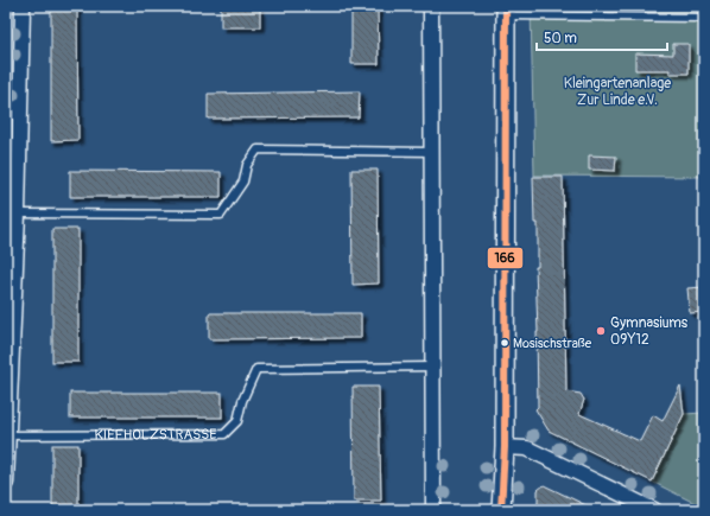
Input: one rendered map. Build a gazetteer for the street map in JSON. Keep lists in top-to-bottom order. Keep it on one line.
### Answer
{"streets":{"lane":["KIEFHOLZSTRASSE"]},"parks":["Kleingartenanlage Zur Linde e.V."],"places":["Gymnasiums 09Y12","Mosischstraße"],"lines":["transit line 166"],"scale_bar":"50 m"}
